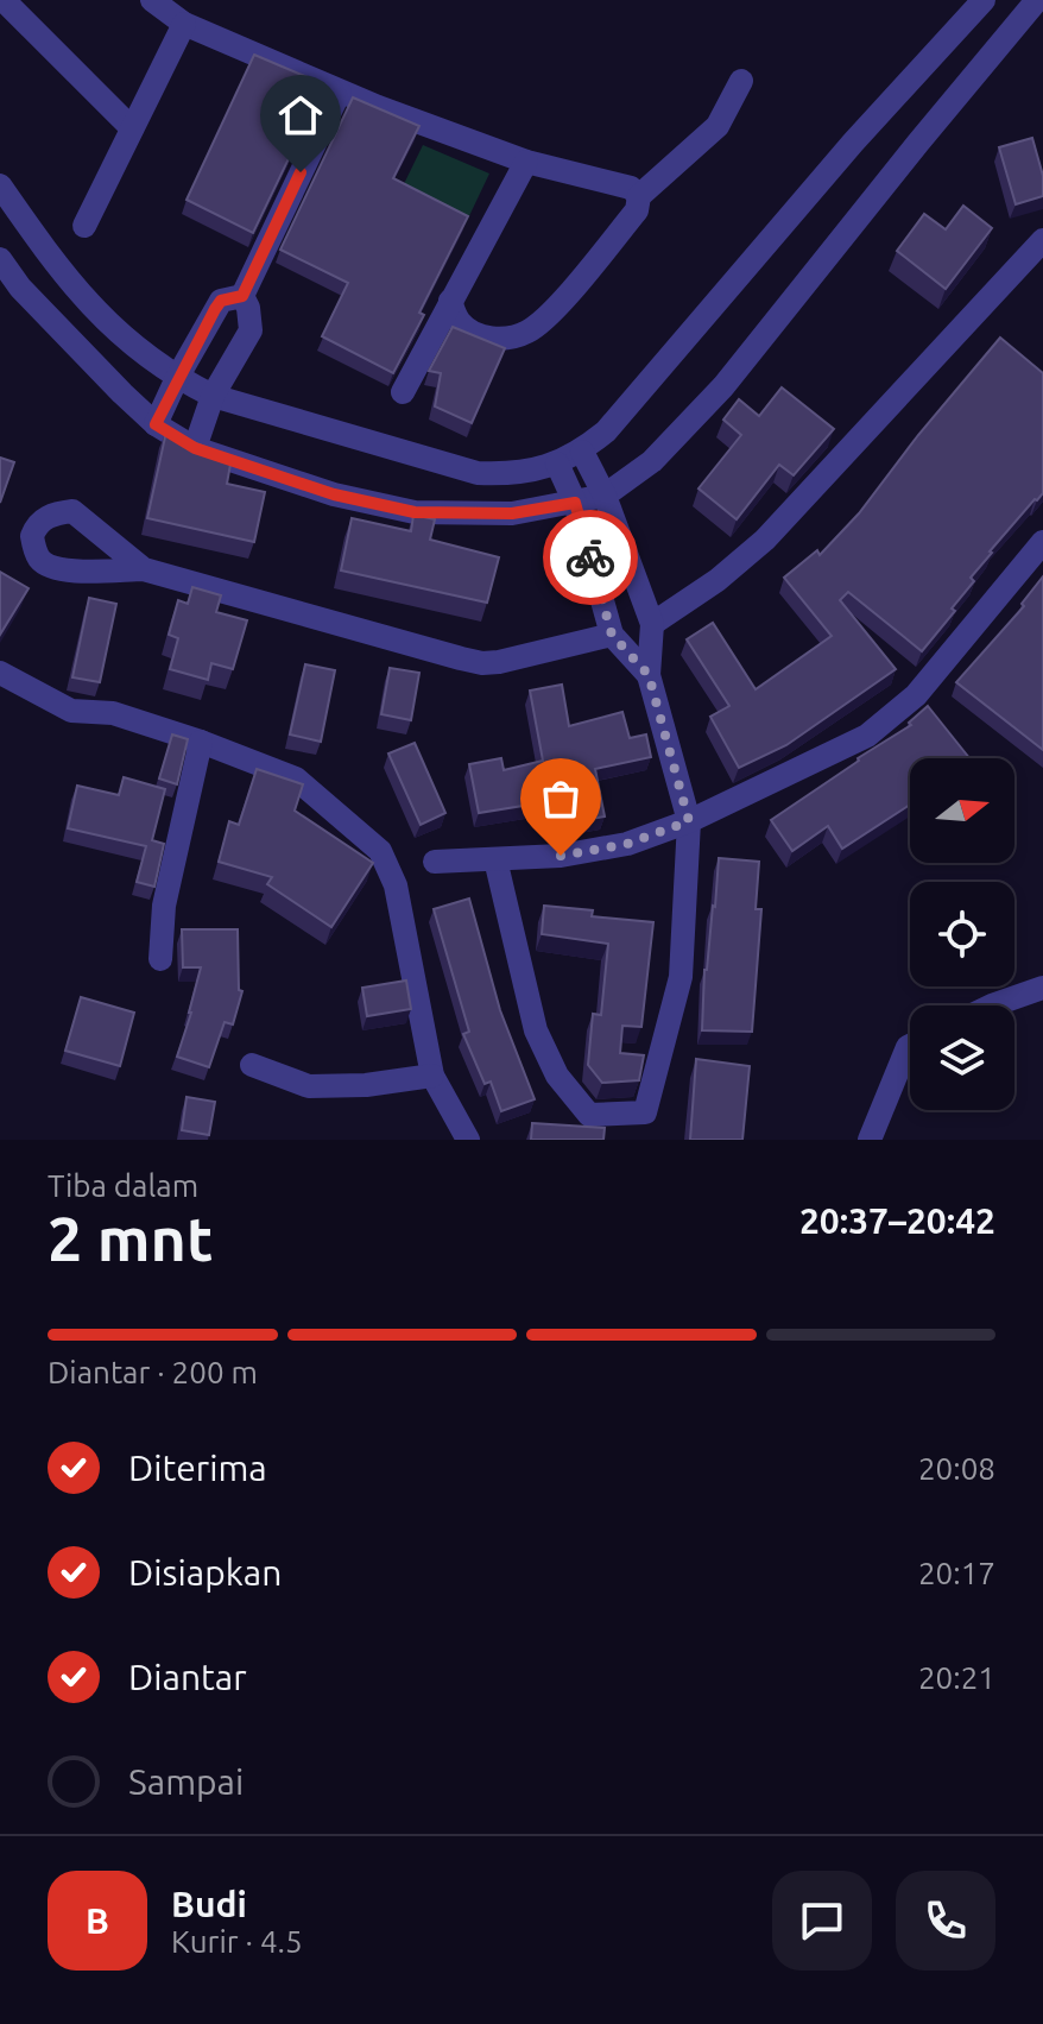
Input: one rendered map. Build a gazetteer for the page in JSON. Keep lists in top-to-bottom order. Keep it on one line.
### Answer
{"north":"right","page":{"heading":["2 mnt","Tiba dalam","20:37–20:42"],"panel":["Budi","Kurir · 4.5"],"bar":"Diantar · 200 m","list":[["Diterima","20:08"],["Disiapkan","20:17"],["Diantar","20:21"],"Sampai"],"round":"B"}}
